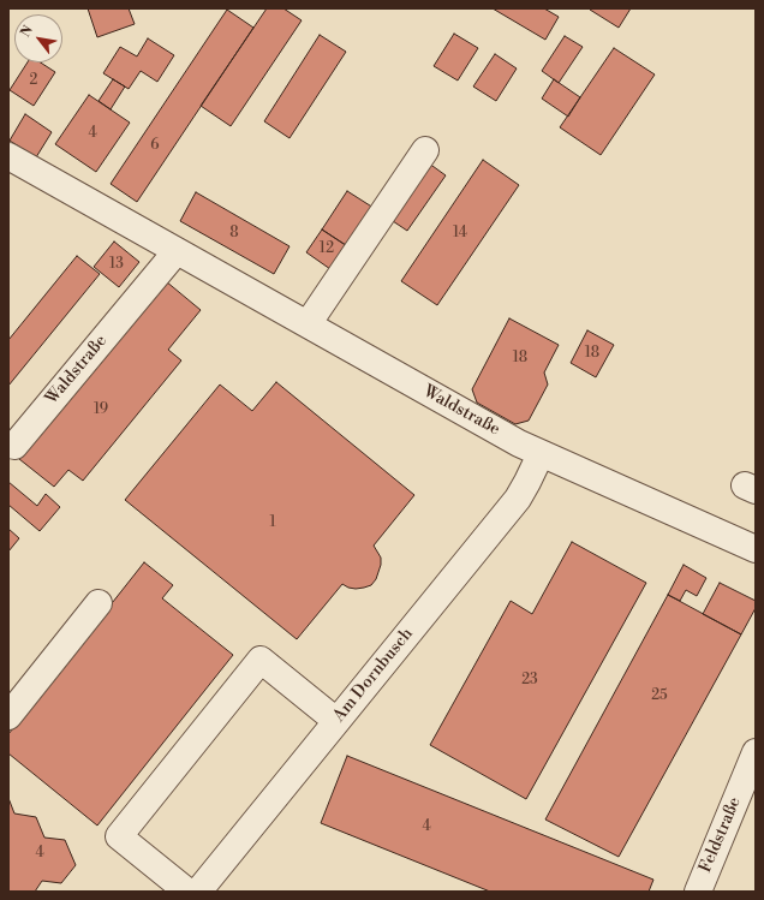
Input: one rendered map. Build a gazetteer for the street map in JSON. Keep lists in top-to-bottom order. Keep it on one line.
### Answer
{"streets":{"street":["Waldstraße","Am Dornbusch","Feldstraße"]},"crossings":[["Waldstraße","Am Dornbusch"]],"house_numbers":["2","4","6","8","14","12","13","18","18","19","1","23","25","4","4"],"north":"top left"}
